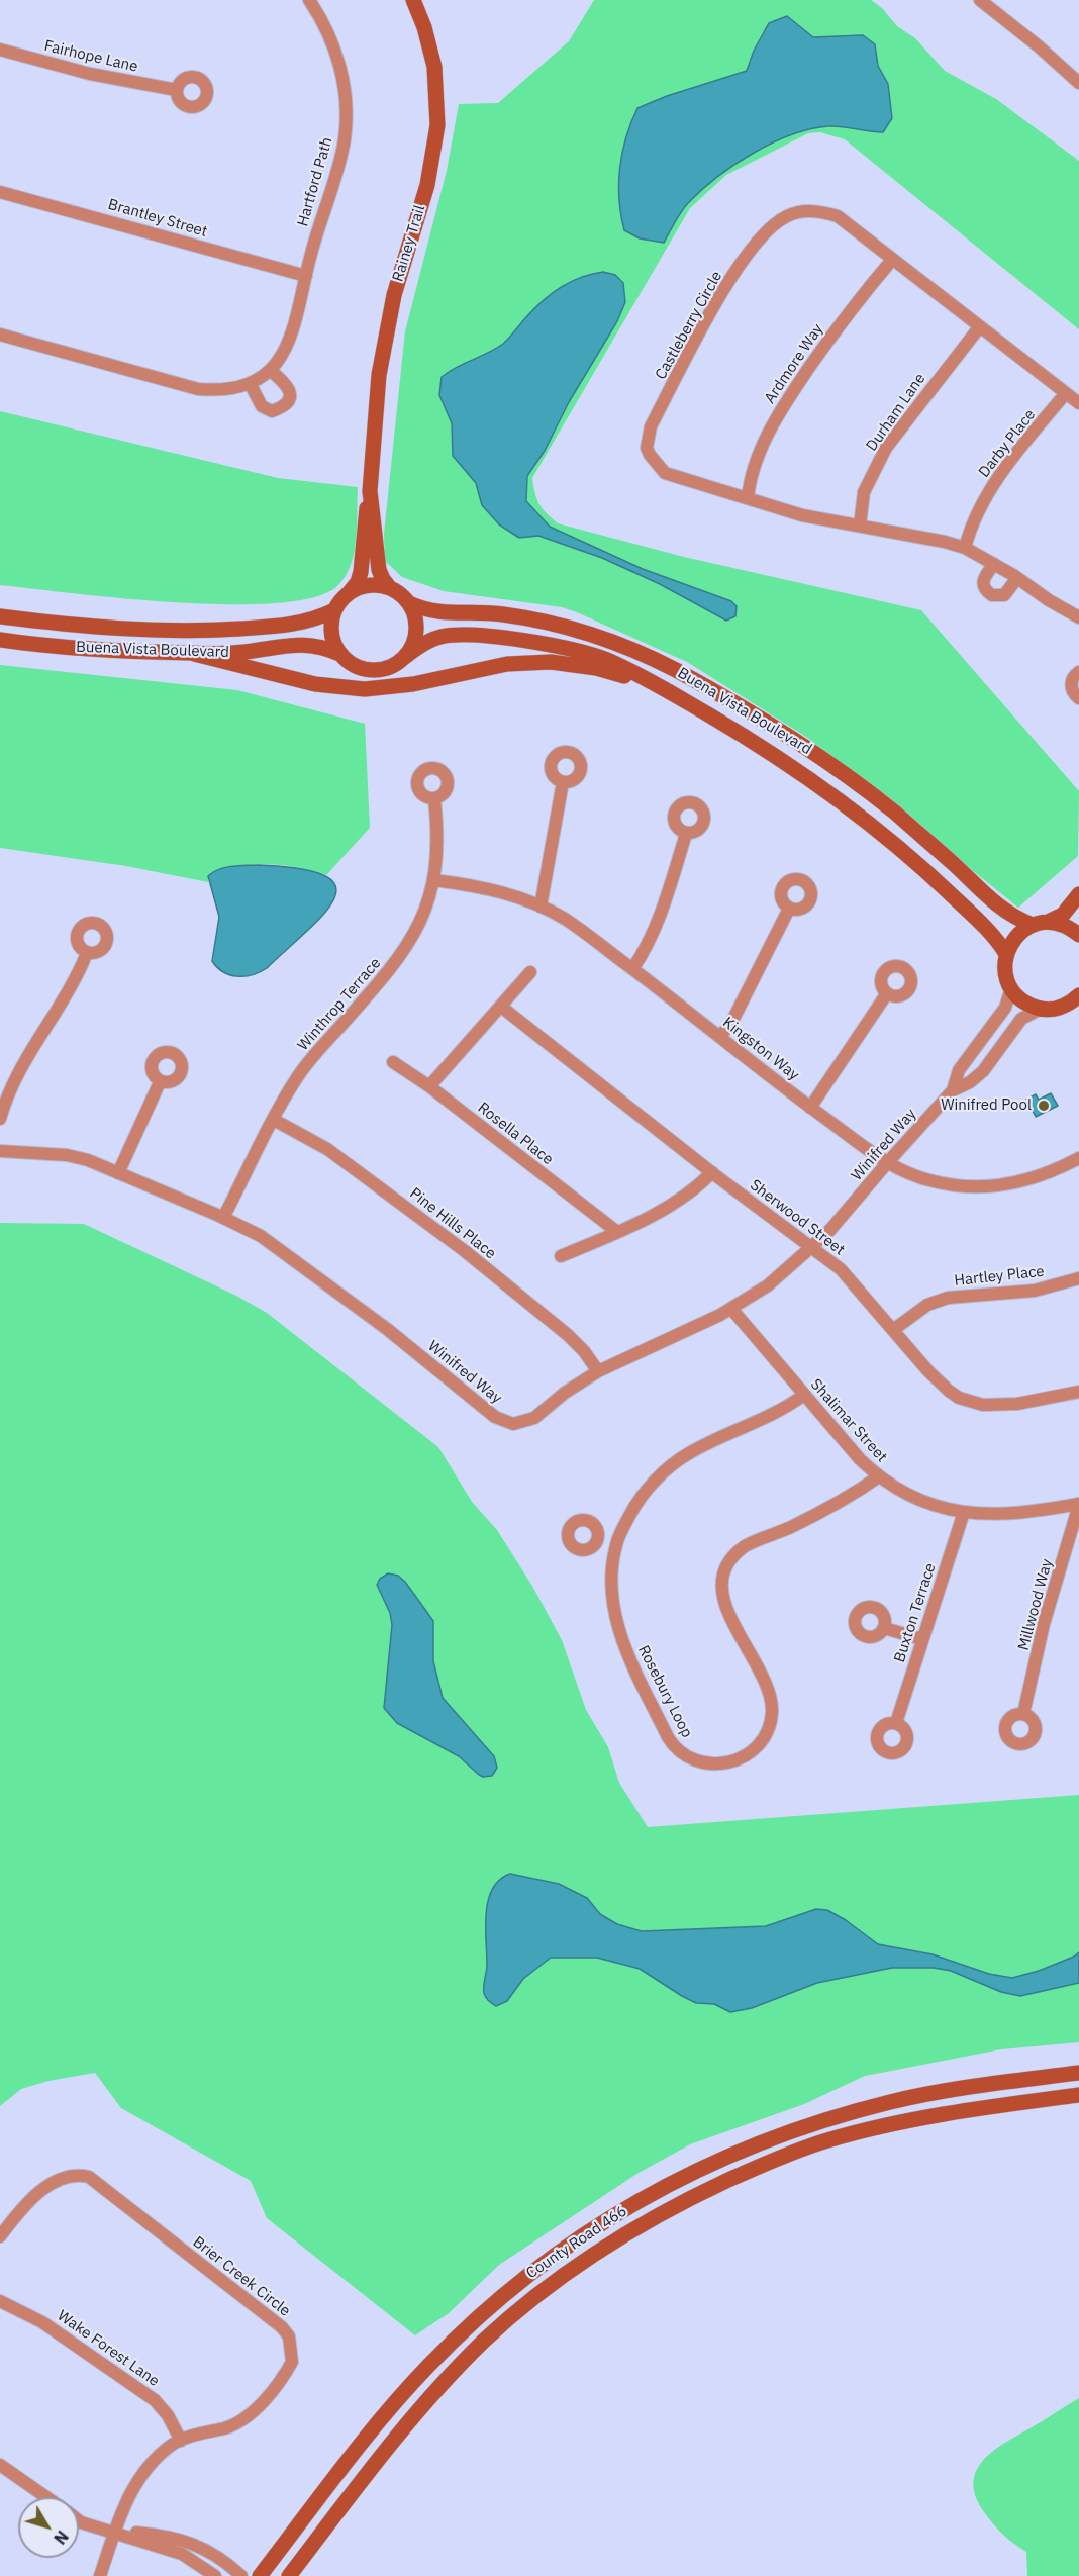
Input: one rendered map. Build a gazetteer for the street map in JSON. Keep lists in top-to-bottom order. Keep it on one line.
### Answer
{"streets":{"main road":["Rainey Trail","Buena Vista Boulevard","County Road 466"],"street":["Fairhope Lane","Hartford Path","Brantley Street","Castleberry Circle","Ardmore Way","Durham Lane","Darby Place","Winthrop Terrace","Kingston Way","Rosella Place","Winifred Way","Sherwood Street","Pine Hills Place","Hartley Place","Shalimar Street","Millwood Way","Buxton Terrace","Rosebury Loop","Brier Creek Circle","Wake Forest Lane"]},"crossings":[["Hartford Path","Brantley Street"],["Rainey Trail","Buena Vista Boulevard"],["Castleberry Circle","Ardmore Way"],["Castleberry Circle","Durham Lane"],["Castleberry Circle","Darby Place"],["Winthrop Terrace","Kingston Way"],["Winthrop Terrace","Winifred Way"],["Winthrop Terrace","Pine Hills Place"],["Kingston Way","Winifred Way"],["Winifred Way","Sherwood Street"],["Winifred Way","Pine Hills Place"],["Winifred Way","Shalimar Street"],["Sherwood Street","Hartley Place"],["Shalimar Street","Millwood Way"],["Shalimar Street","Buxton Terrace"],["Shalimar Street","Rosebury Loop"],["Brier Creek Circle","Wake Forest Lane"]],"places":["Winifred Pool"],"north":"bottom right"}
